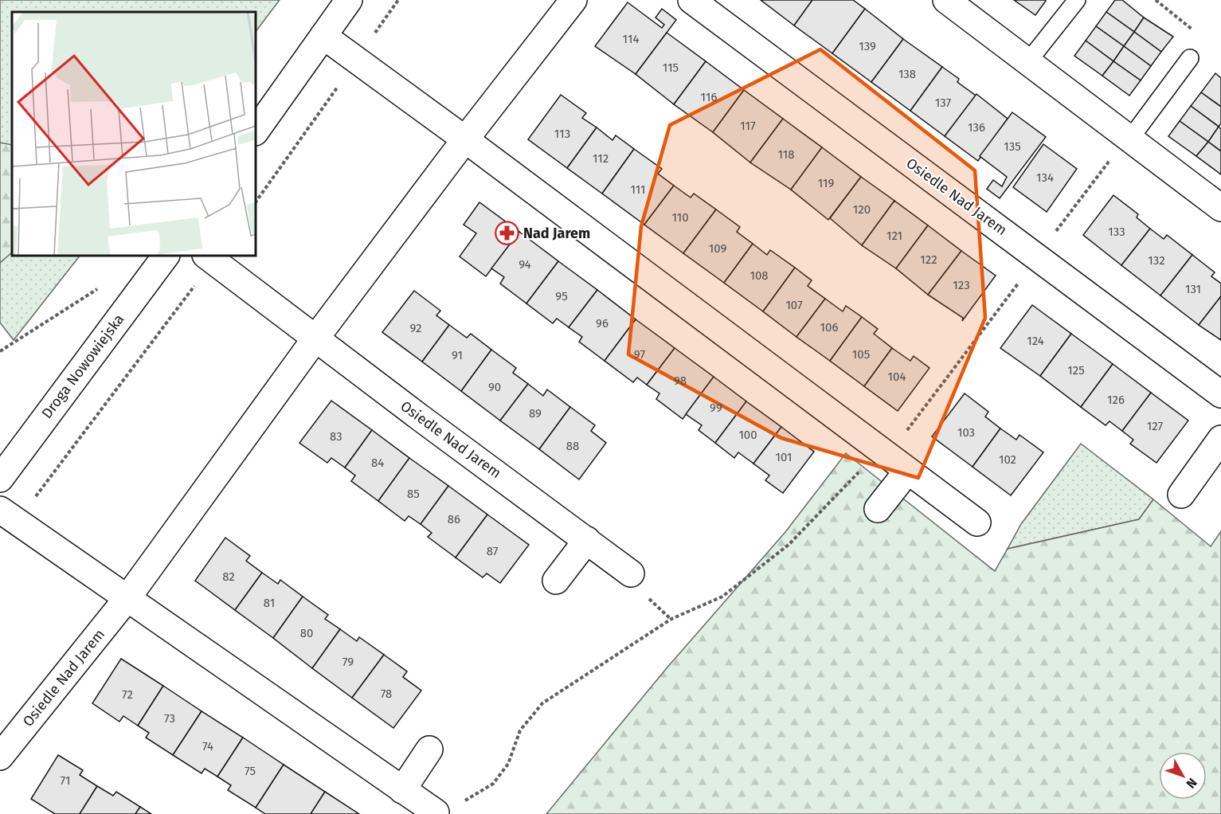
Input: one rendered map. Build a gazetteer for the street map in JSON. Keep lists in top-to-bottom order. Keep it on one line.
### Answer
{"streets":{"street":["Osiedle Nad Jarem","Droga Nowowiejska"]},"places":{"pharmacy":["Nad Jarem"]},"house_numbers":["114","139","115","138","116","137","117","136","113","135","118","112","134","119","111","120","110","133","121","109","122","132","94","108","123","131","95","107","96","106","92","124","97","105","91","125","104","98","90","126","99","89","127","103","100","83","88","101","102","84","85","86","87","82","81","80","79","78","72","73","74","75","71"],"north":"bottom right"}
